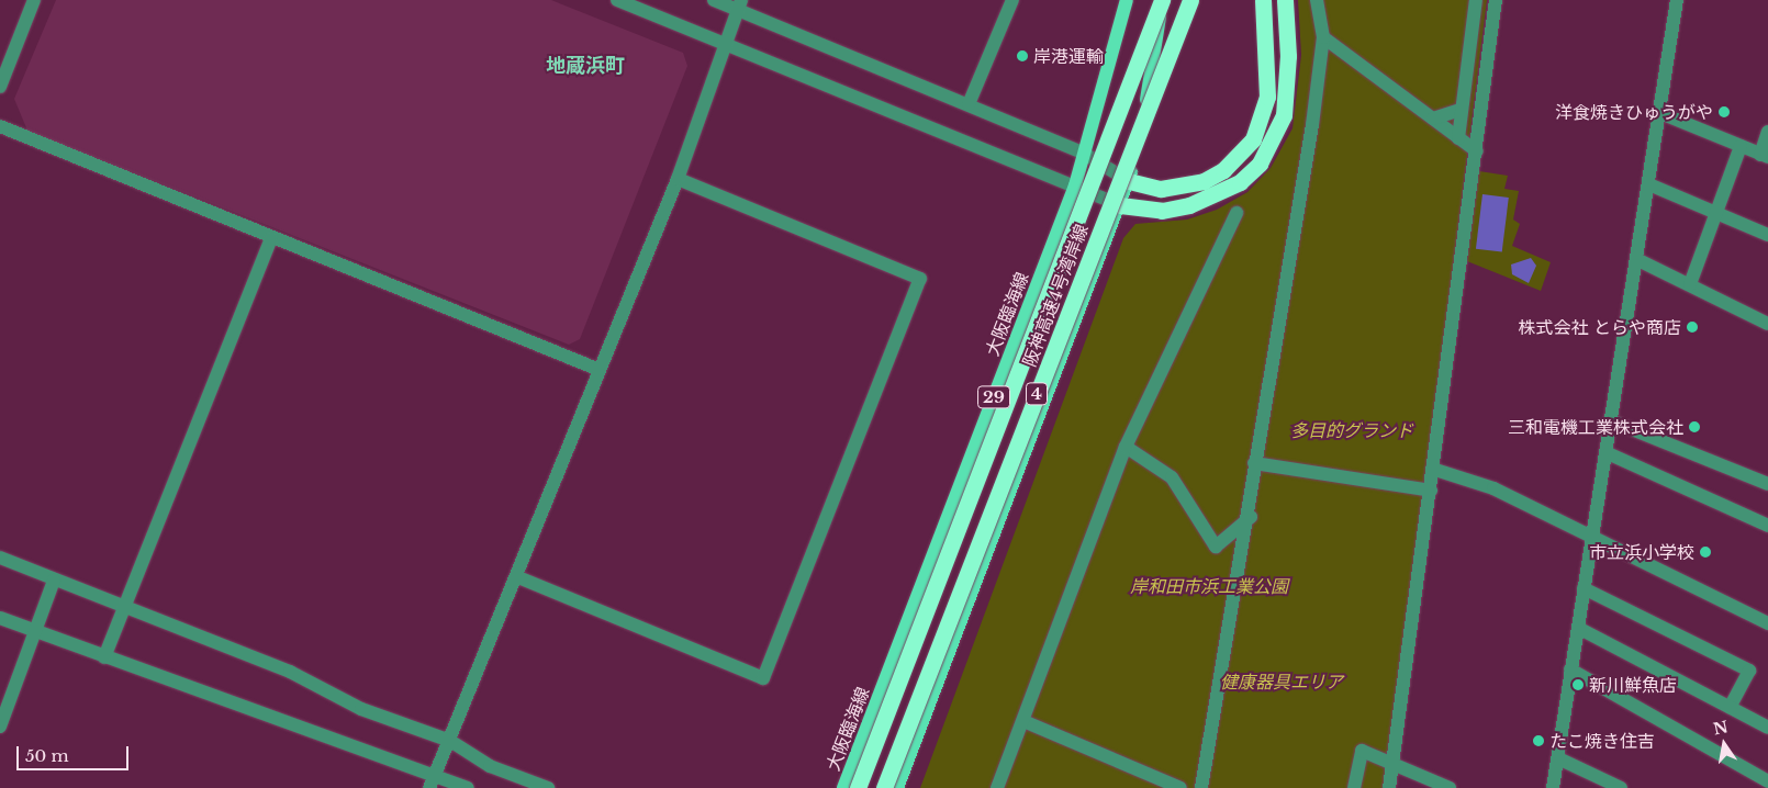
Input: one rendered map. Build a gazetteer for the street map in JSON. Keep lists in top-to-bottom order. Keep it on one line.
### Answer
{"streets":{"highway":["阪神高速4号湾岸線","4"],"main road":["大阪臨海線","29"]},"districts":["地蔵浜町"],"parks":["多目的グランド","岸和田市浜工業公園","健康器具エリア"],"places":["岸港運輸","洋食焼きひゅうがや","株式会社 とらや商店","三和電機工業株式会社","市立浜小学校","新川鮮魚店","たこ焼き住吉"],"scale_bar":"50 m","north":"top"}
